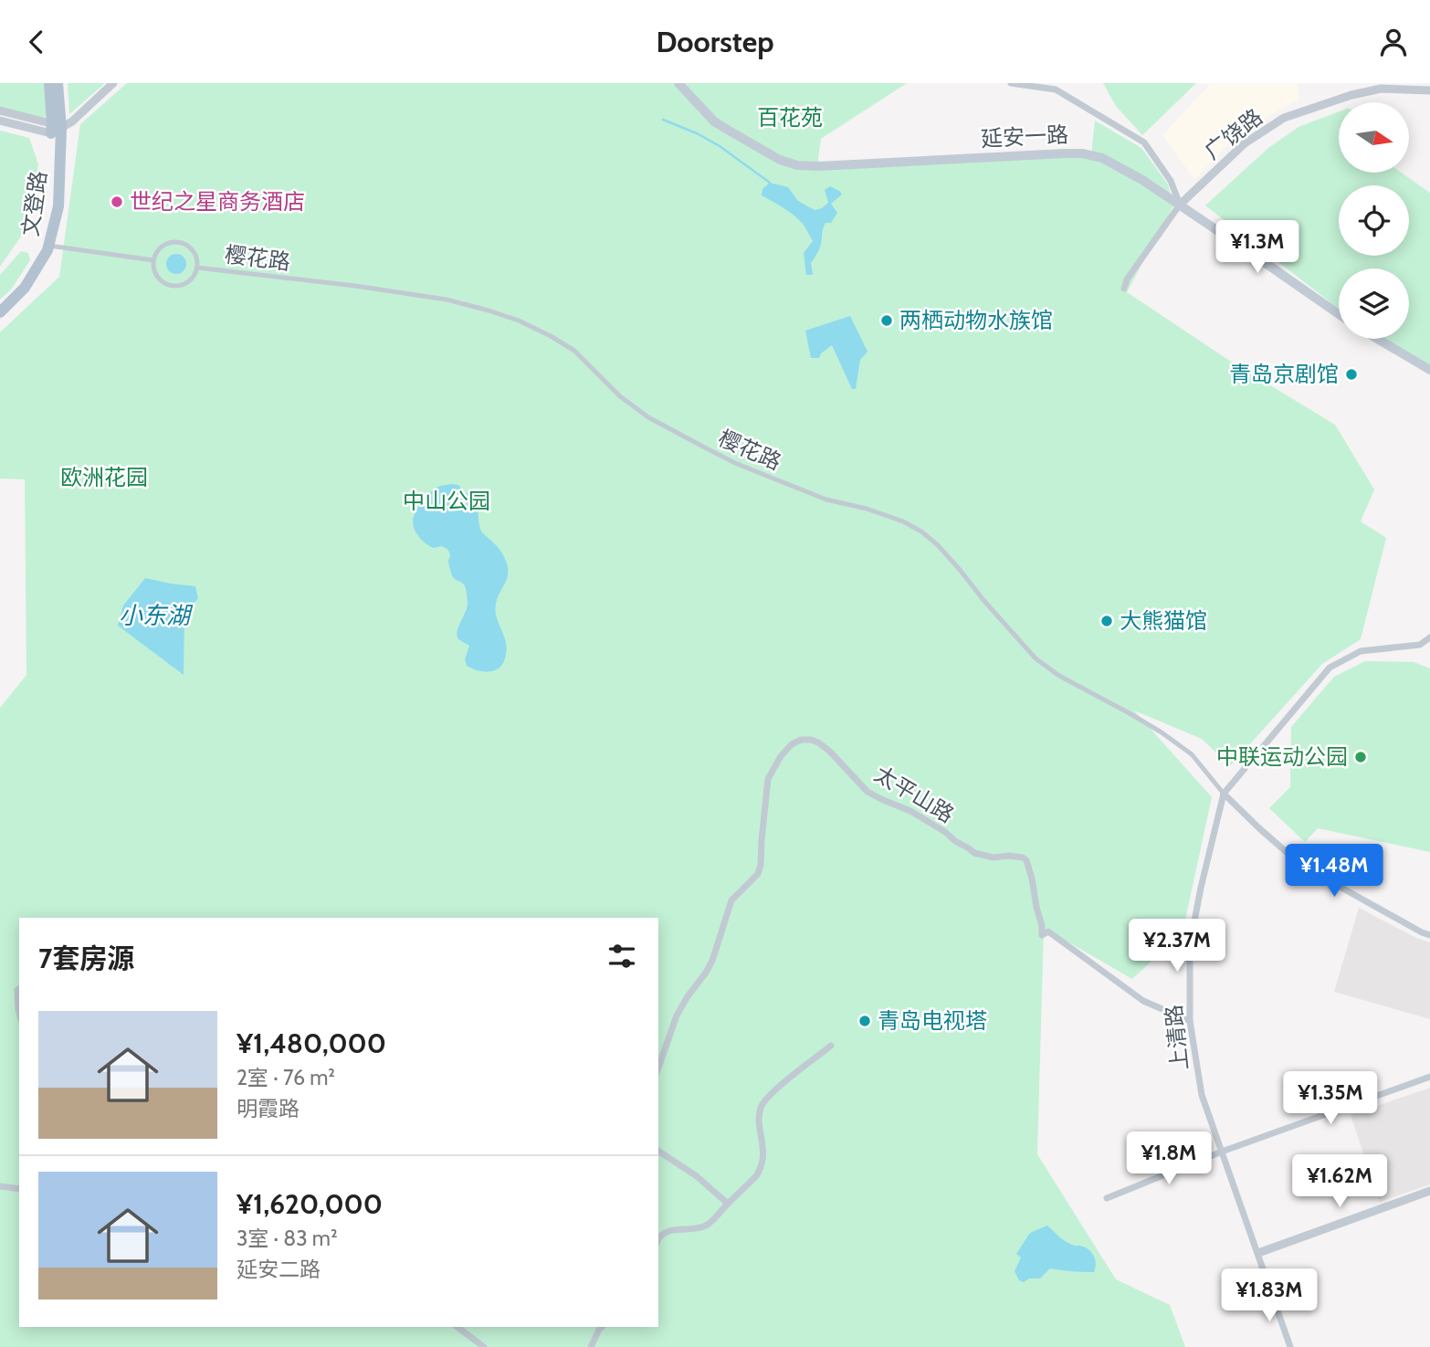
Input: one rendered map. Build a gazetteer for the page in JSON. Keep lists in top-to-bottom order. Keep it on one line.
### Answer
{"streets":{"main road":["延安一路","文登路"],"street":["广饶路","樱花路","太平山路","上清路"]},"crossings":[["广饶路","延安一路"],["樱花路","上清路"],["太平山路","上清路"]],"water":["小东湖"],"parks":["百花苑","欧洲花园","中山公园"],"places":["世纪之星商务酒店","两栖动物水族馆","青岛京剧馆","大熊猫馆","中联运动公园","青岛电视塔"],"north":"right","page":{"header":"Doorstep","price":["¥1.3M","¥1.48M","¥2.37M","¥1.35M","¥1.8M","¥1.62M","¥1.83M"],"heading":"7套房源","list":[{"name":"¥1,480,000","note":"2室 · 76 m² · 明霞路"},{"name":"¥1,620,000","note":"3室 · 83 m² · 延安二路"}]}}
